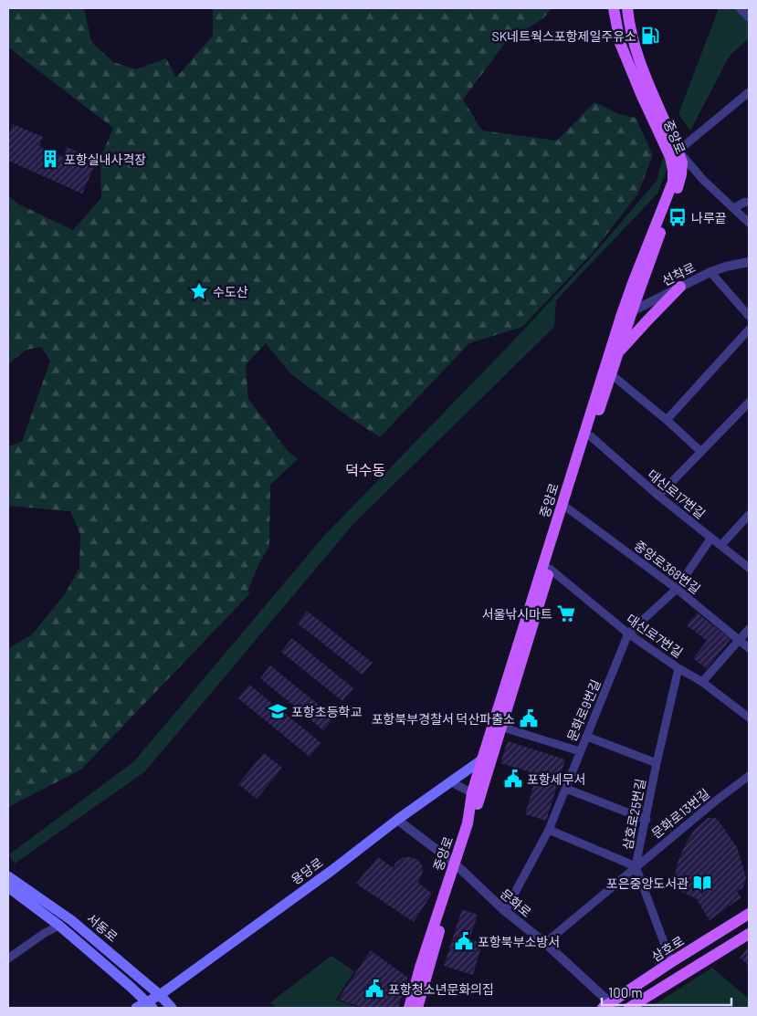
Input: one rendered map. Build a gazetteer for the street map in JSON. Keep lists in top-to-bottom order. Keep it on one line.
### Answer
{"streets":{"main road":["중앙로","용당로","서동로","삼호로"],"street":["선착로","대신로17번길","중앙로368번길","대신로7번길","문화로9번길","문화로13번길","삼호로25번길","문화로"]},"crossings":[["중앙로","선착로"],["중앙로","대신로17번길"],["중앙로","중앙로368번길"],["중앙로","대신로7번길"],["중앙로","용당로"],["중앙로","문화로"],["대신로17번길","문화로9번길"],["중앙로368번길","문화로9번길"],["대신로7번길","문화로9번길"],["대신로7번길","삼호로25번길"],["문화로9번길","문화로"],["문화로13번길","삼호로25번길"],["문화로13번길","문화로"],["삼호로25번길","삼호로"],["용당로","문화로"],["용당로","서동로"],["문화로","삼호로"]],"districts":["덕수동"],"places":{"fuel station":["SK네트웍스포항제일주유소"],"building":["포항실내사격장"],"bus stop":["나루끝"],"place":["수도산"],"supermarket":["서울낚시마트"],"school or university":["포항초등학교"],"public building":["포항북부경찰서 덕산파출소","포항세무서","포항북부소방서","포항청소년문화의집"],"library":["포은중앙도서관"]},"scale_bar":"100 m"}
